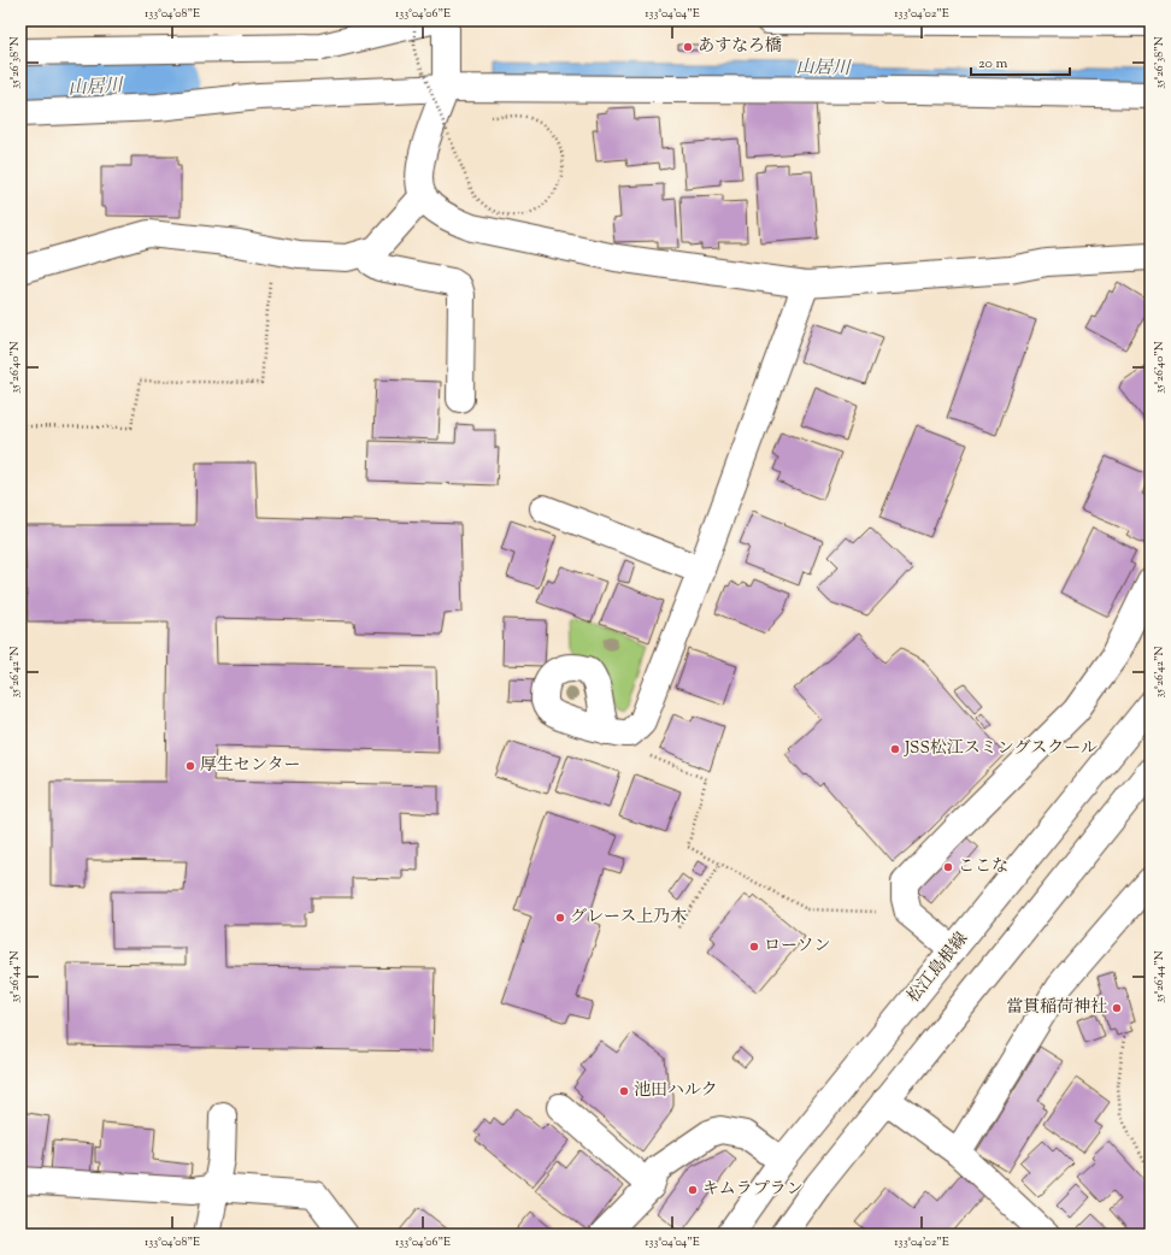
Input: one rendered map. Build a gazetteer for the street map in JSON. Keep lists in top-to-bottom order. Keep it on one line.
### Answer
{"streets":{"main road":["松江島根線"]},"water":["山居川"],"places":["あすなろ橋","JSS松江スミングスクール","厚生センター","ここな","グレース上乃木","ローソン","當貫稲荷神社","池田ハルク","キムラプラン"],"scale_bar":"20 m","coordinates":["133°04'08\"E","133°04'06\"E","133°04'04\"E","133°04'02\"E","35°26'38\"N","35°26'40\"N","35°26'42\"N","35°26'44\"N"]}
